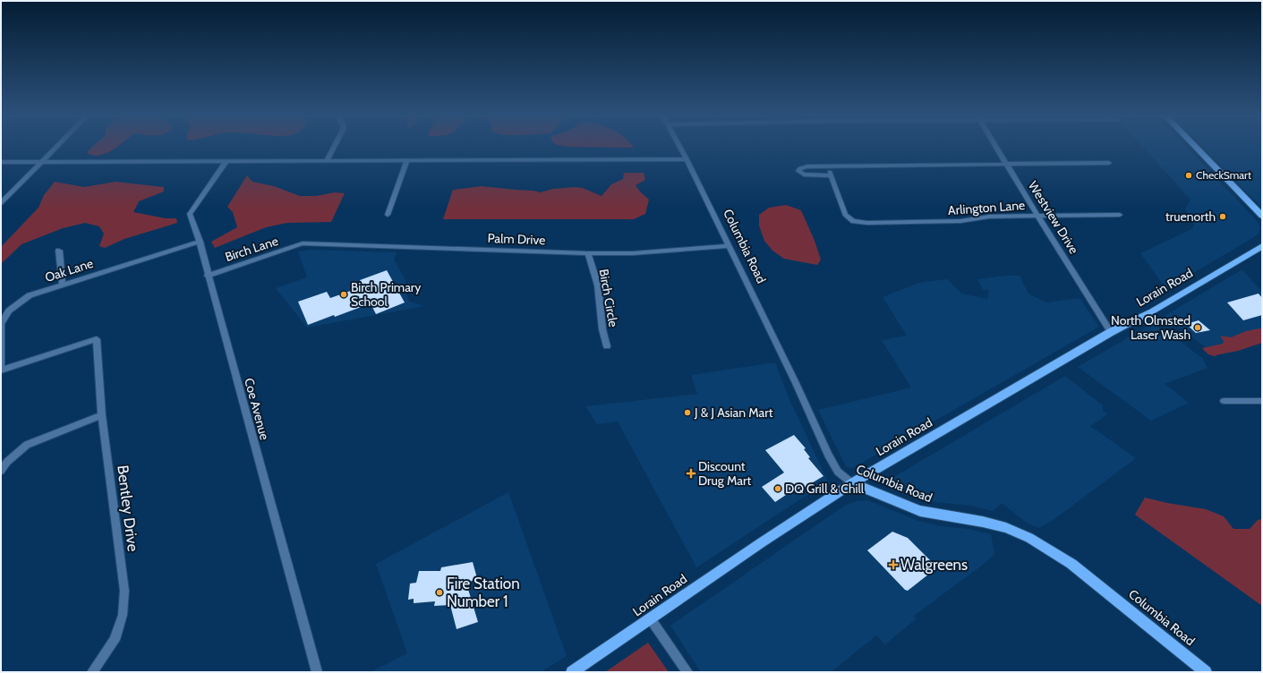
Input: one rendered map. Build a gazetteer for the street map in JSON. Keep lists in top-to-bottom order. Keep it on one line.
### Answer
{"streets":{"main road":["Columbia Road","Lorain Road"],"street":["Arlington Lane","Westview Drive","Palm Drive","Birch Lane","Oak Lane","Birch Circle","Coe Avenue","Bentley Drive"]},"crossings":[["Arlington Lane","Westview Drive"],["Westview Drive","Lorain Road"],["Palm Drive","Columbia Road"],["Palm Drive","Birch Lane"],["Palm Drive","Birch Circle"],["Columbia Road","Lorain Road"],["Birch Lane","Coe Avenue"],["Oak Lane","Coe Avenue"],["Oak Lane","Bentley Drive"]],"places":{"other":["CheckSmart","truenorth","Birch Primary School","North Olmsted Laser Wash","J & J Asian Mart","DQ Grill & Chill","Fire Station Number 1"],"health":["Discount Drug Mart","Walgreens"]}}
